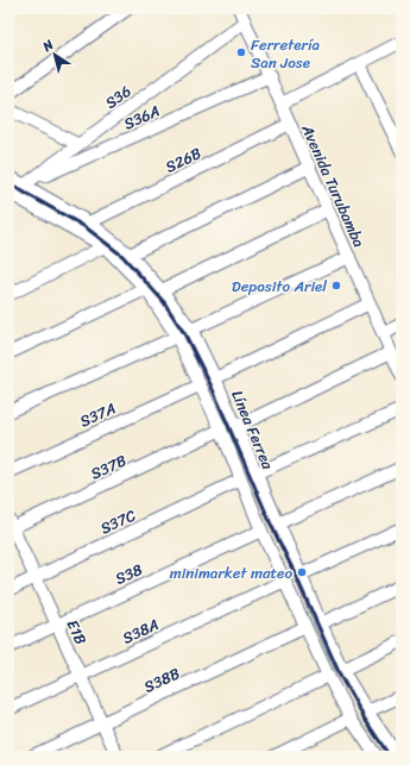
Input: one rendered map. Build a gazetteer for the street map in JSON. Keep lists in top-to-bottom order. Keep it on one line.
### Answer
{"streets":{"street":["S36","S36A","S26B","Avenida Turubamba","S37A","Línea Ferrea","S37B","S37C","S38","S38A","E1B","S38B"]},"crossings":[["S36","S36A"],["S36","Avenida Turubamba"],["S36","Línea Ferrea"],["S36A","Avenida Turubamba"],["S36A","Línea Ferrea"],["S26B","Avenida Turubamba"],["S26B","Línea Ferrea"],["S37A","Línea Ferrea"],["Línea Ferrea","S37B"],["Línea Ferrea","S37C"],["Línea Ferrea","S38"],["Línea Ferrea","S38A"],["Línea Ferrea","S38B"],["S37B","E1B"],["S37C","E1B"],["S38","E1B"],["S38A","E1B"],["E1B","S38B"]],"places":["Ferretería San Jose","Deposito Ariel","minimarket mateo"],"north":"top left"}
